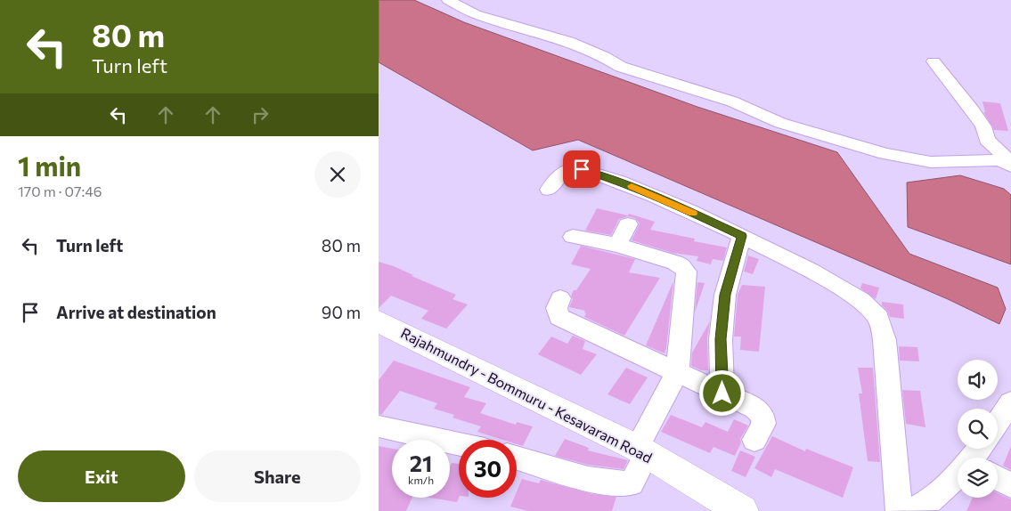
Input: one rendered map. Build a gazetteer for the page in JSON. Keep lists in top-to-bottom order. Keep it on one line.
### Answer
{"streets":{"main road":["Rajahmundry - Bommuru - Kesavaram Road"]},"page":{"turn":["80 m","Turn left"],"heading":["1 min","170 m · 07:46"],"list":[{"name":"Turn left","value":"80 m"},{"name":"Arrive at destination","value":"90 m"}],"speed":"21 km/h","limit":"30","buttons":["Exit","Share"]}}
